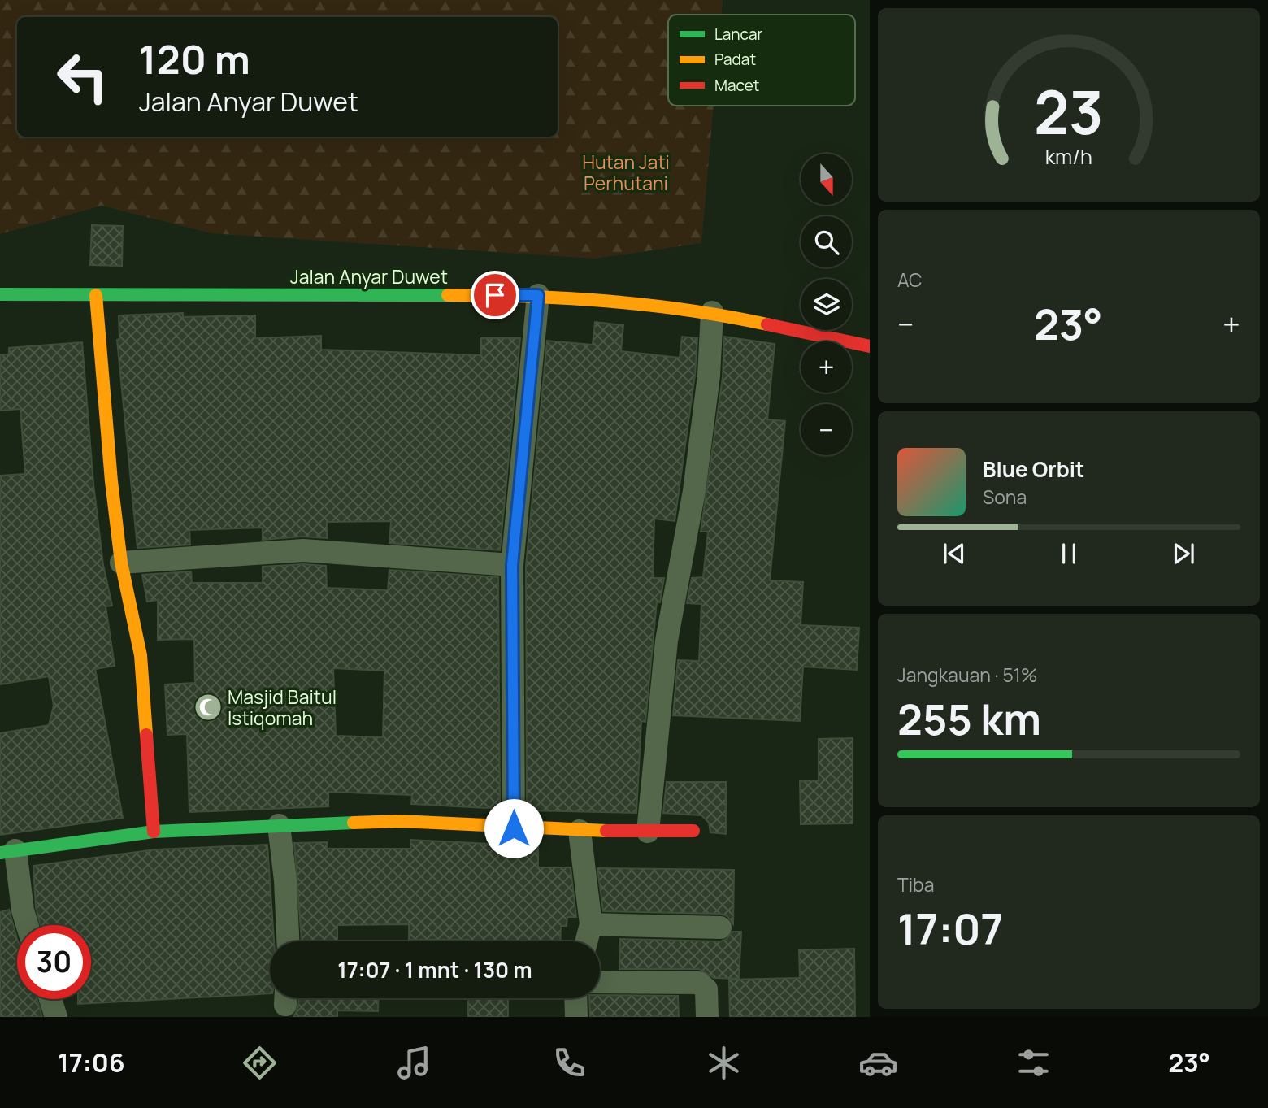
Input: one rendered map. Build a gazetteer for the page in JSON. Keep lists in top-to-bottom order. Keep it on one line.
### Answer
{"streets":{"street":["Jalan Anyar Duwet"]},"parks":["Hutan Jati Perhutani"],"places":{"mosque":["Masjid Baitul Istiqomah"]},"legend":["Lancar","Padat","Macet"],"north":"bottom","page":{"turn":["120 m","Jalan Anyar Duwet"],"map_buttons":["+","−"],"tile":["AC",["Jangkauan · 51%","255 km"],["Tiba","17:07"]],"heat":["−","23°","+"],"song":["Blue Orbit","Sona"],"limit":"30","trip":"17:07 · 1 mnt · 130 m","tabs":["17:06","23°"],"gauge":["23","km/h"]}}
